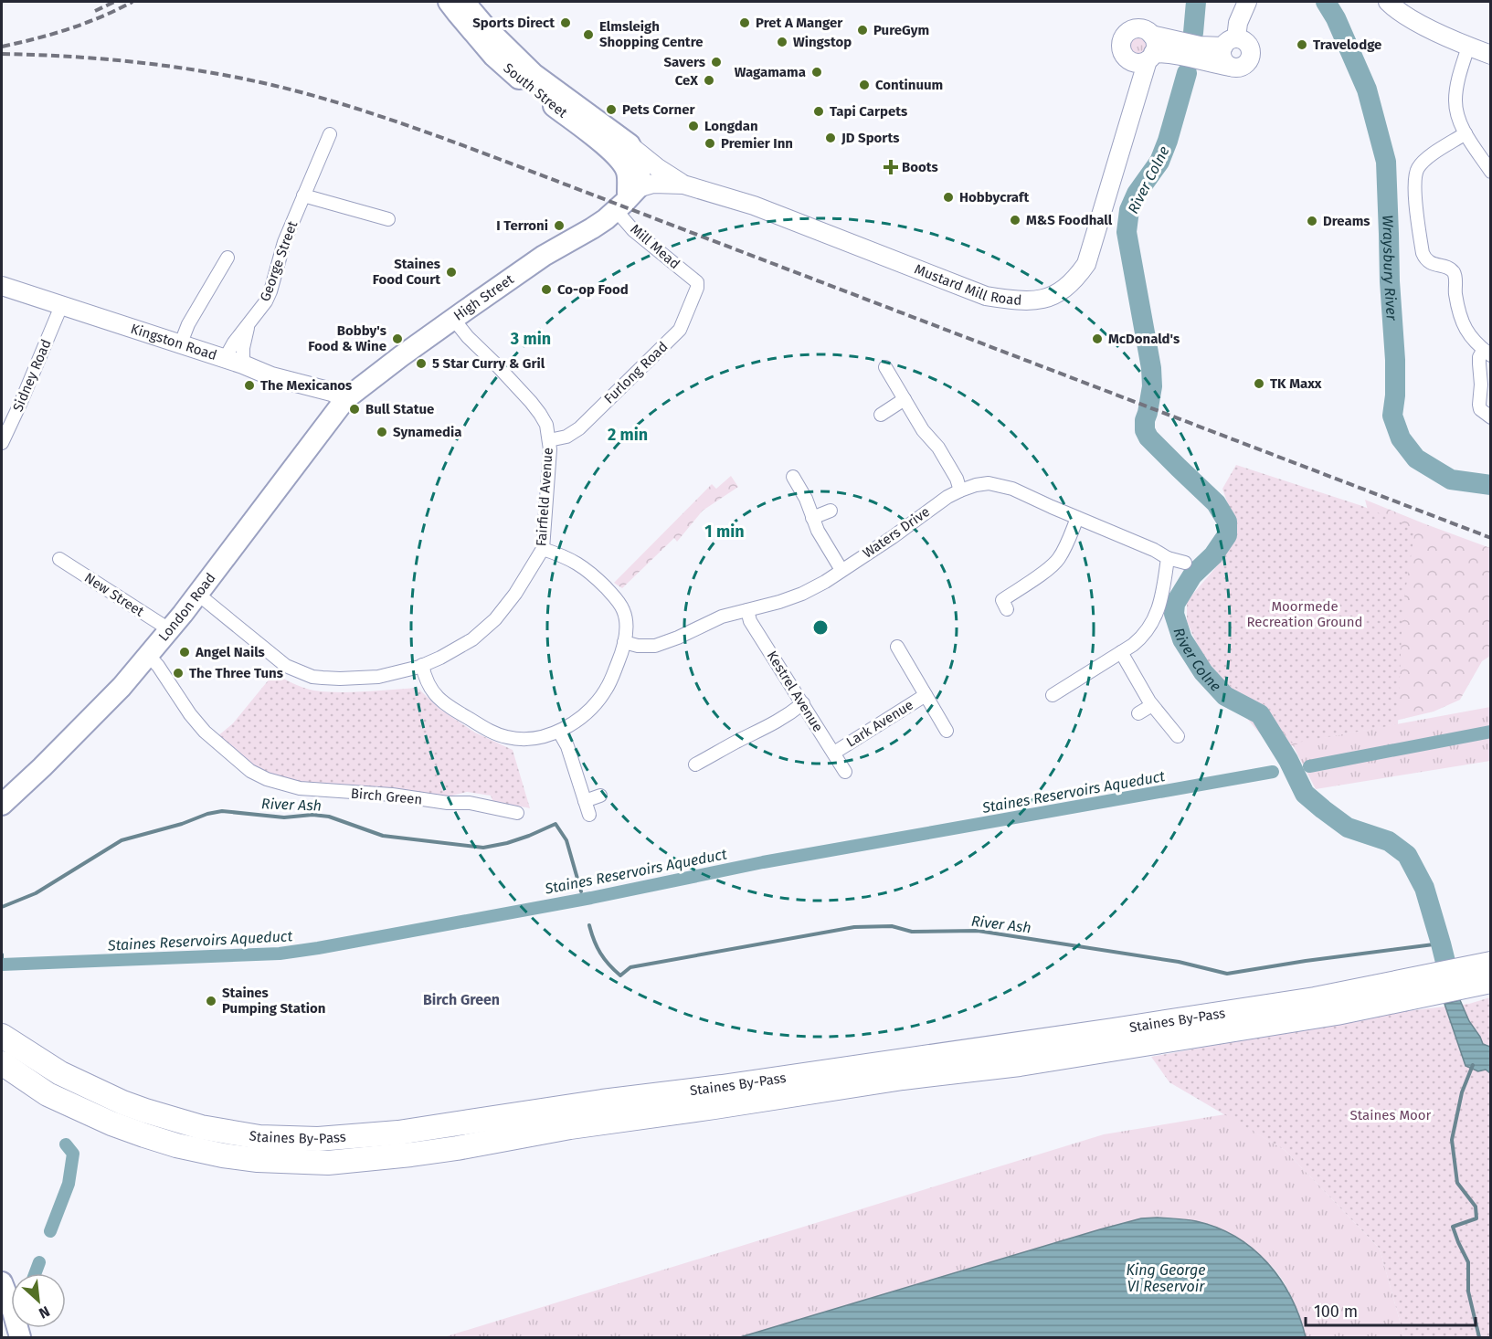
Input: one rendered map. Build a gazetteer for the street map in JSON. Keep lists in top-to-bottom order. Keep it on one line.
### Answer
{"streets":{"highway":["Staines By-Pass"],"main road":["South Street","High Street","London Road"],"street":["Mill Mead","George Street","Mustard Mill Road","Kingston Road","Furlong Road","Sidney Road","Fairfield Avenue","Waters Drive","New Street","Kestrel Avenue","Lark Avenue","Birch Green"]},"crossings":[["South Street","Mill Mead"],["South Street","Mustard Mill Road"],["South Street","High Street"],["Mill Mead","Mustard Mill Road"],["Mill Mead","High Street"],["Mill Mead","Furlong Road"],["George Street","Kingston Road"],["Mustard Mill Road","High Street"],["High Street","Kingston Road"],["High Street","Fairfield Avenue"],["High Street","London Road"],["Kingston Road","Sidney Road"],["Kingston Road","London Road"],["Furlong Road","Fairfield Avenue"],["Fairfield Avenue","London Road"],["Waters Drive","Kestrel Avenue"],["New Street","London Road"],["London Road","Birch Green"],["Kestrel Avenue","Lark Avenue"]],"districts":["Birch Green"],"water":["River Colne","Wraysbury River","Staines Reservoirs Aqueduct","River Ash","King George VI Reservoir"],"parks":["Moormede Recreation Ground","Staines Moor"],"places":{"other":["Sports Direct","Pret A Manger","PureGym","Elmsleigh Shopping Centre","Wingstop","Travelodge","Savers","Wagamama","CeX","Continuum","Pets Corner","Tapi Carpets","Longdan","JD Sports","Premier Inn","Hobbycraft","M&S Foodhall","Dreams","I Terroni","Staines Food Court","Co-op Food","Bobby's Food & Wine","McDonald's","5 Star Curry & Gril","TK Maxx","The Mexicanos","Bull Statue","Synamedia","Angel Nails","The Three Tuns","Staines Pumping Station"],"health":["Boots"]},"scale_bar":"100 m","north":"bottom right","rings":["3 min","2 min","1 min"]}
